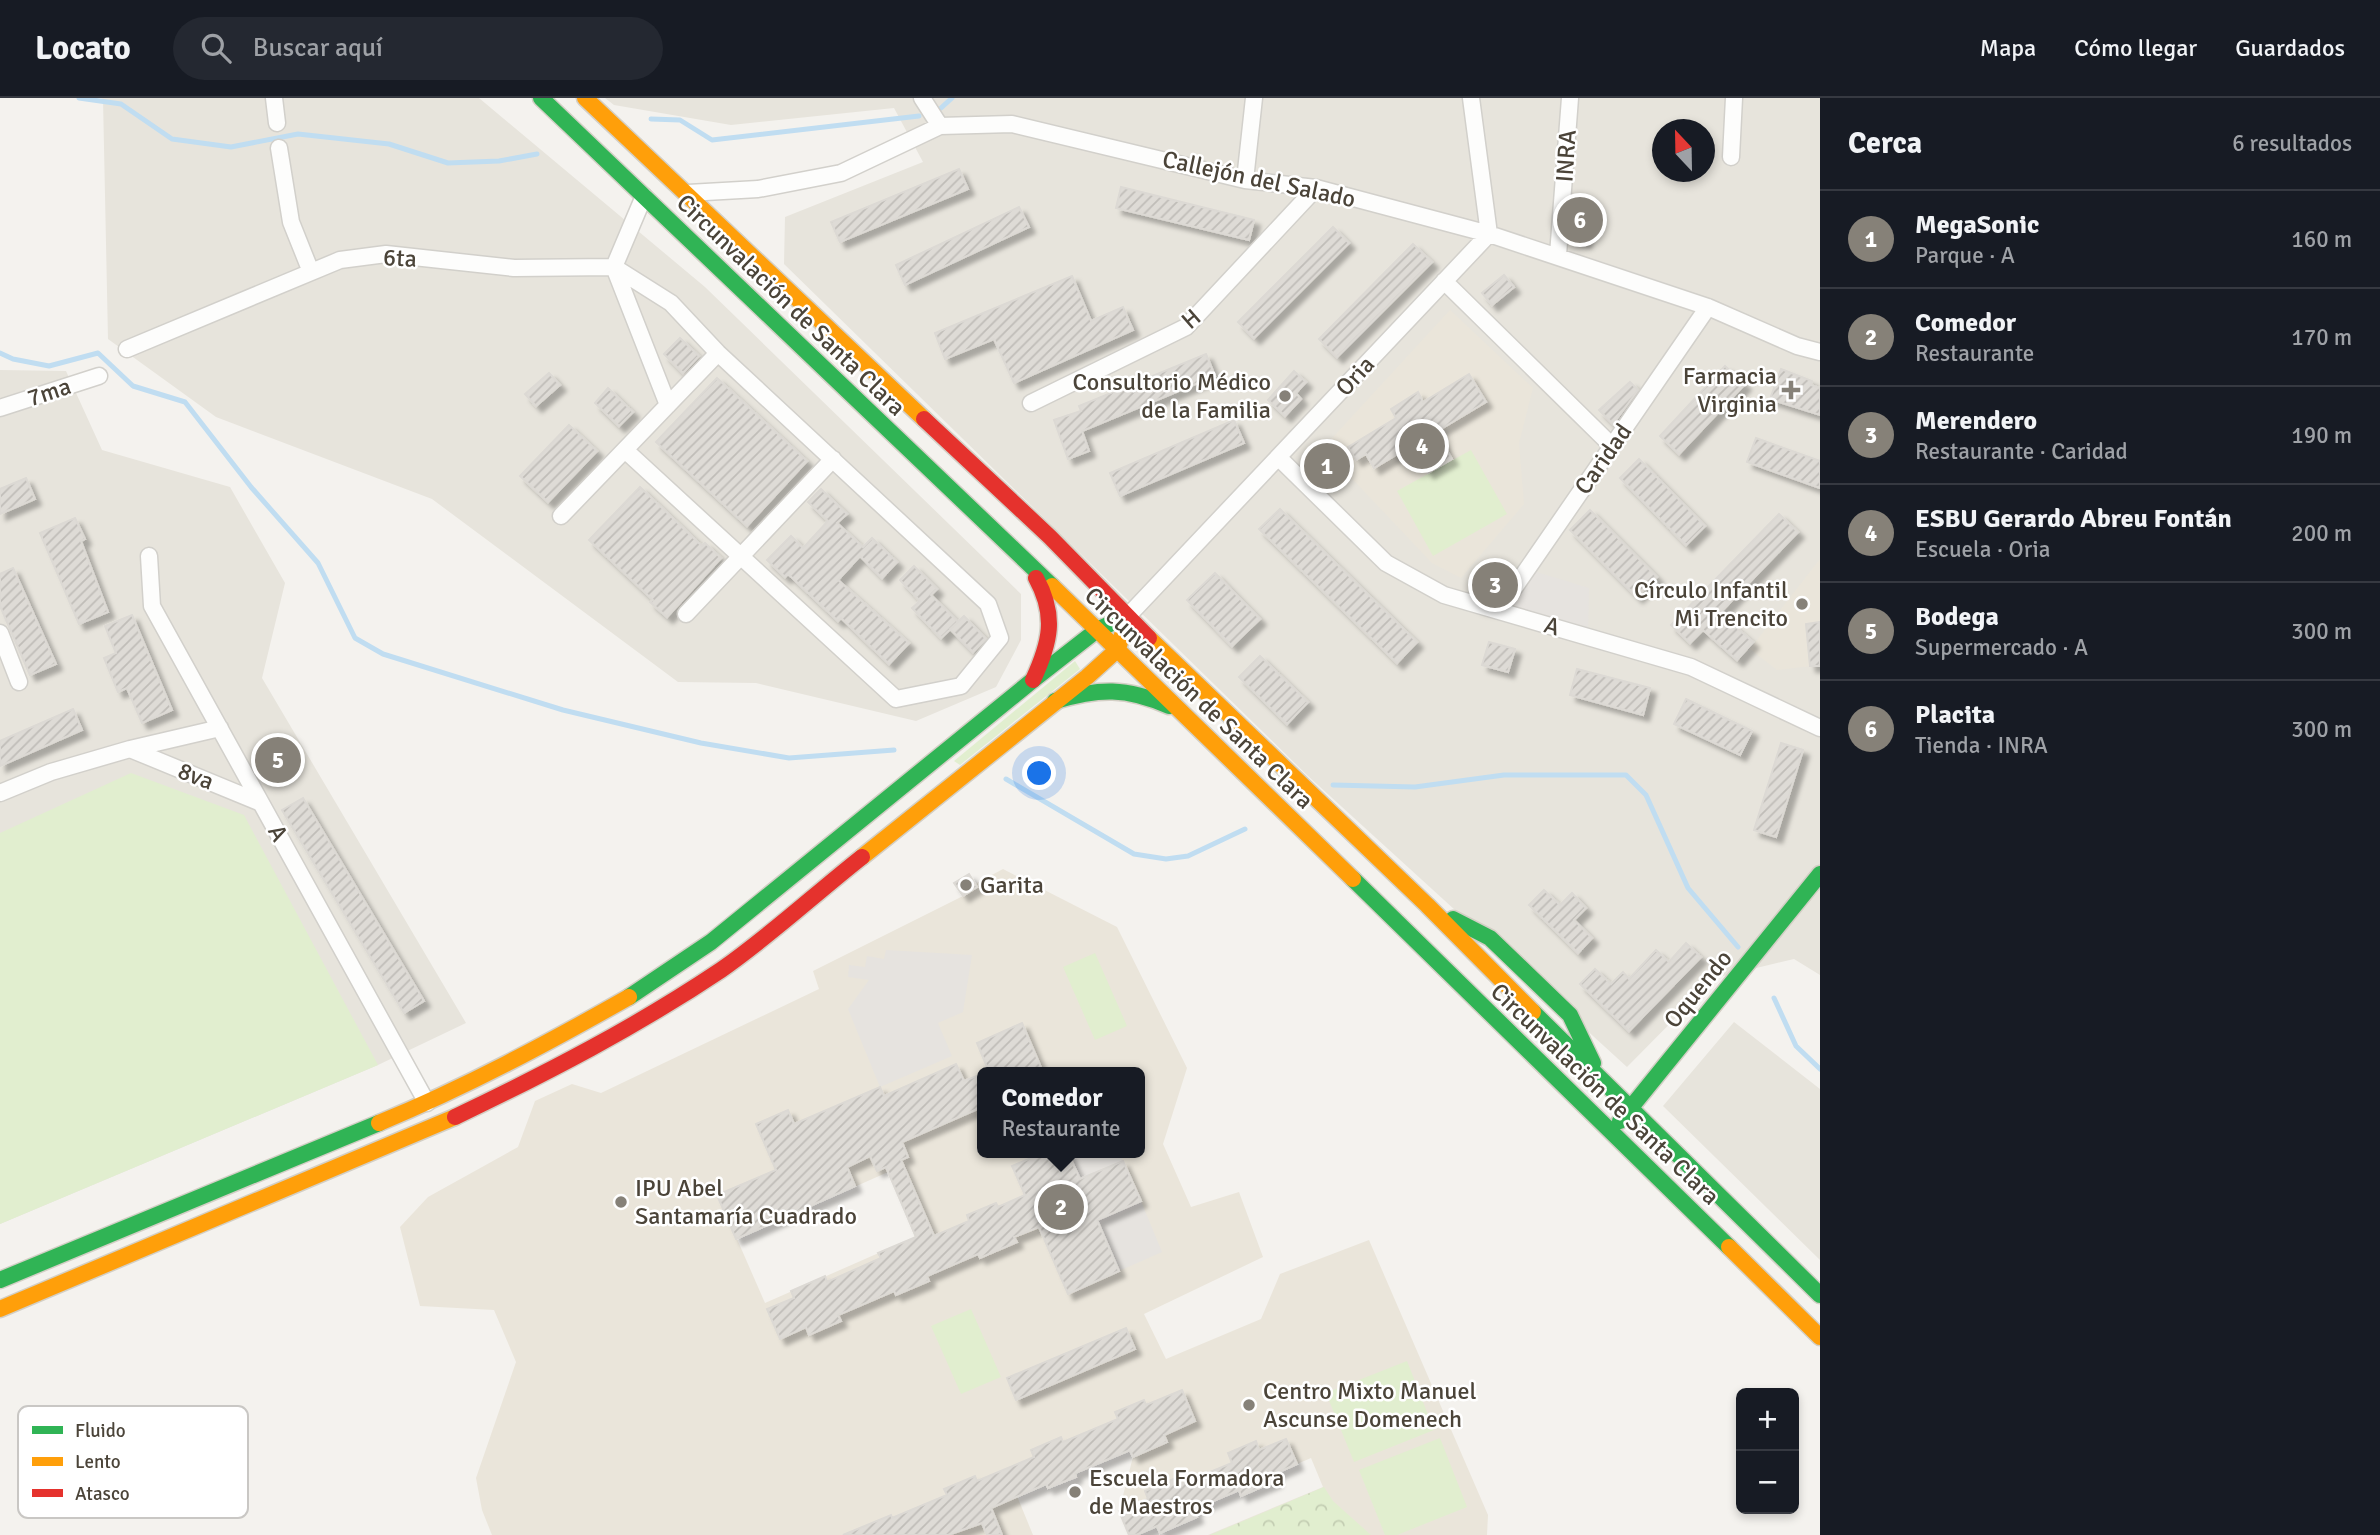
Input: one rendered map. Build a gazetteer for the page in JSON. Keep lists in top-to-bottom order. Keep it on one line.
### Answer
{"streets":{"main road":["Circunvalación de Santa Clara","Oquendo"],"street":["INRA","Callejón del Salado","6ta","H","Oria","7ma","Caridad","A","8va"]},"crossings":[["INRA","Callejón del Salado"],["Callejón del Salado","Circunvalación de Santa Clara"],["Callejón del Salado","H"],["Callejón del Salado","Oria"],["Callejón del Salado","Caridad"],["Circunvalación de Santa Clara","Oria"],["Circunvalación de Santa Clara","Oquendo"],["Oria","A"],["Caridad","A"],["A","8va"]],"places":{"health":["Farmacia Virginia"],"other":["Consultorio Médico de la Familia","Círculo Infantil Mi Trencito","Garita","IPU Abel Santamaría Cuadrado","Centro Mixto Manuel Ascunse Domenech","Escuela Formadora de Maestros"]},"legend":["Fluido","Lento","Atasco"],"north":"top","page":{"header":"Locato","search":"Buscar aquí","nav":["Mapa","Cómo llegar","Guardados"],"heading":["Cerca","6 resultados"],"list":[{"mark":"1","name":"MegaSonic","note":"Parque · A","value":"160 m"},{"mark":"2","name":"Comedor","note":"Restaurante","value":"170 m"},{"mark":"3","name":"Merendero","note":"Restaurante · Caridad","value":"190 m"},{"mark":"4","name":"ESBU Gerardo Abreu Fontán","note":"Escuela · Oria","value":"200 m"},{"mark":"5","name":"Bodega","note":"Supermercado · A","value":"300 m"},{"mark":"6","name":"Placita","note":"Tienda · INRA","value":"300 m"}],"pins":["6","4","1","3","5","2"],"popup":["Comedor","Restaurante"],"map_buttons":["+","−"]}}
